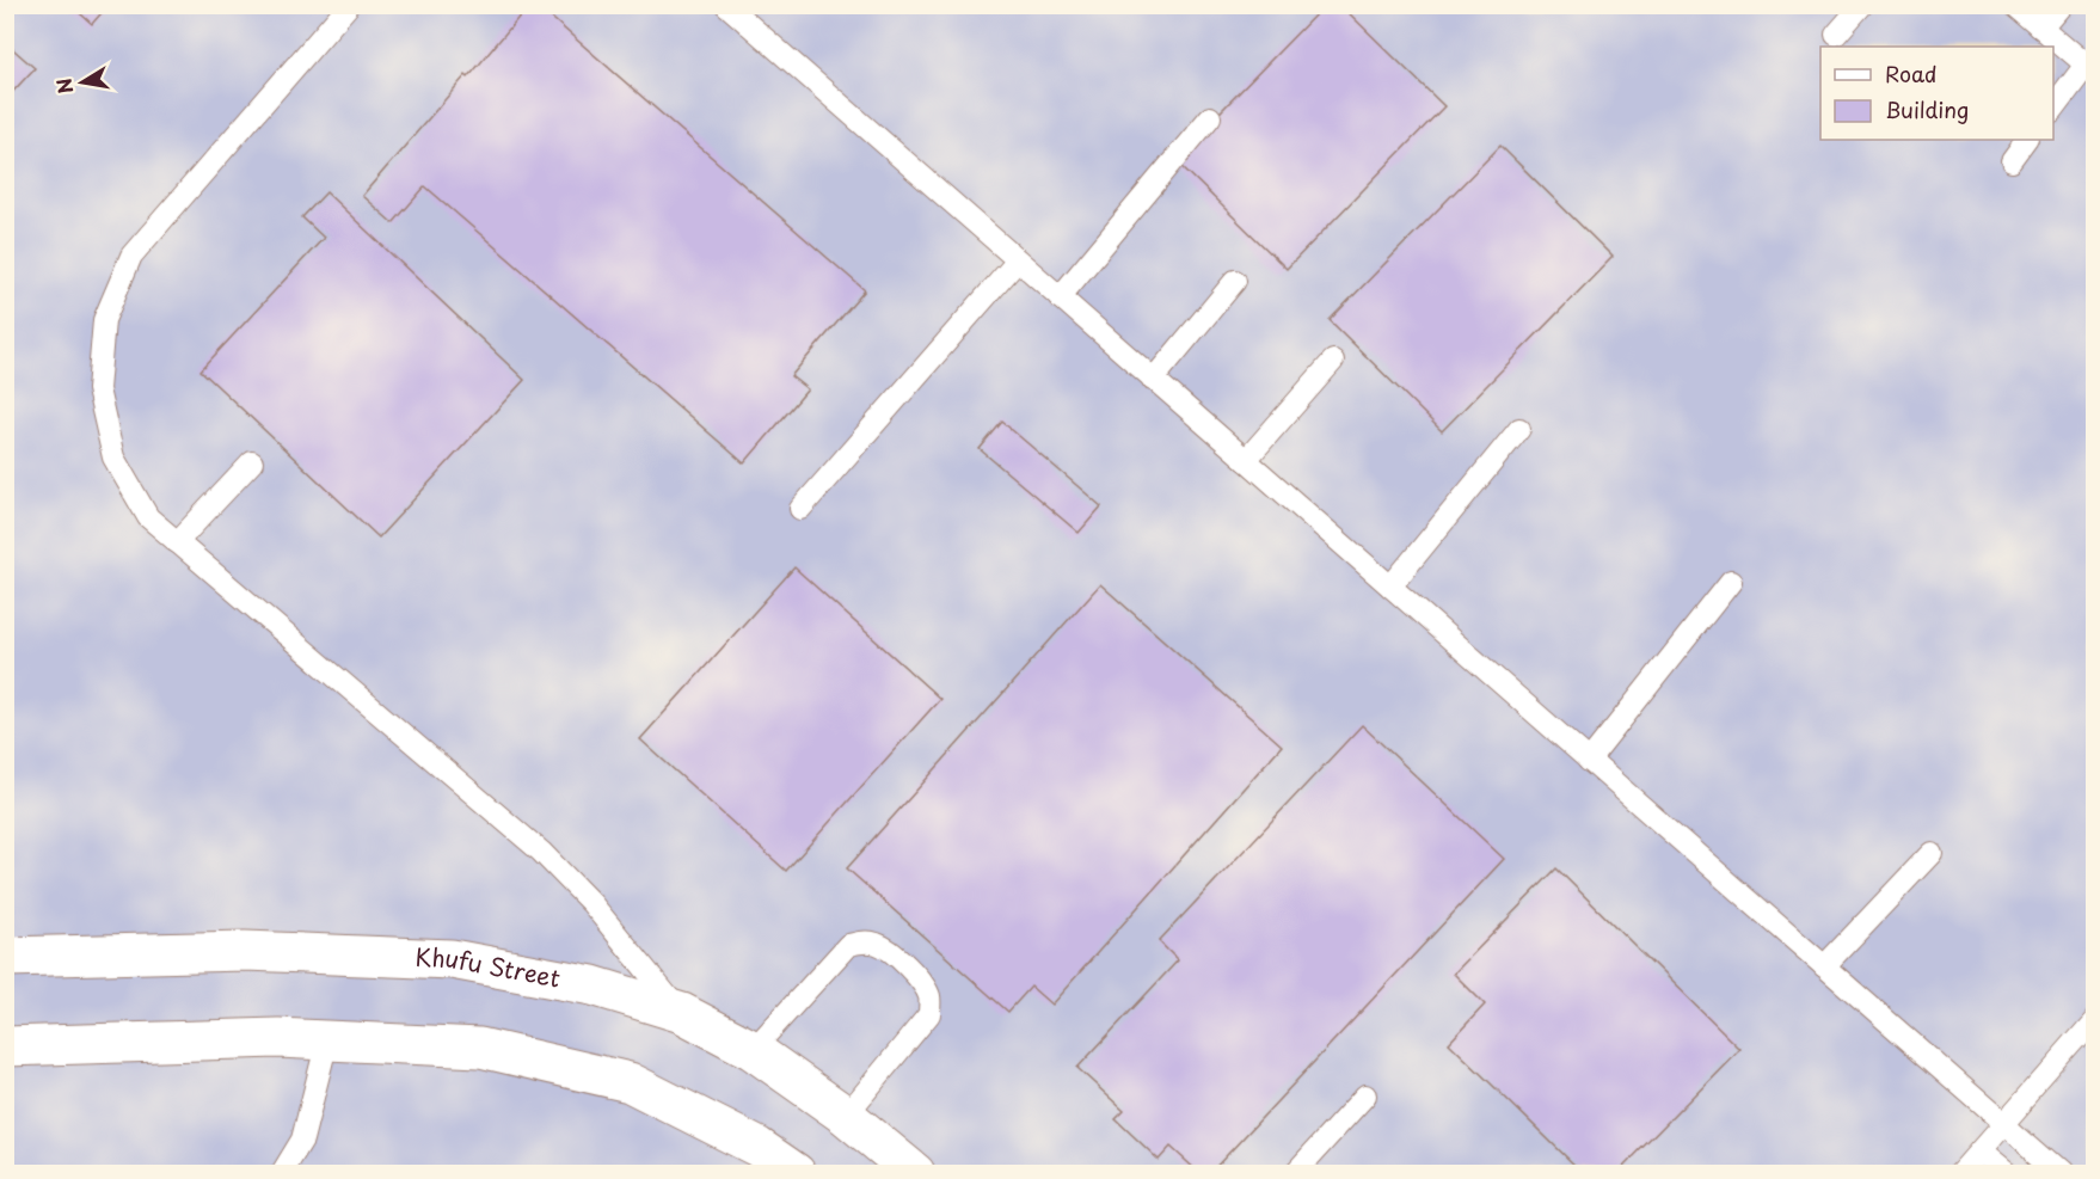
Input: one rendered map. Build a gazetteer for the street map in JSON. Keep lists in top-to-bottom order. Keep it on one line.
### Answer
{"streets":{"street":["Khufu Street"]},"legend":["Road","Building"],"north":"left"}
